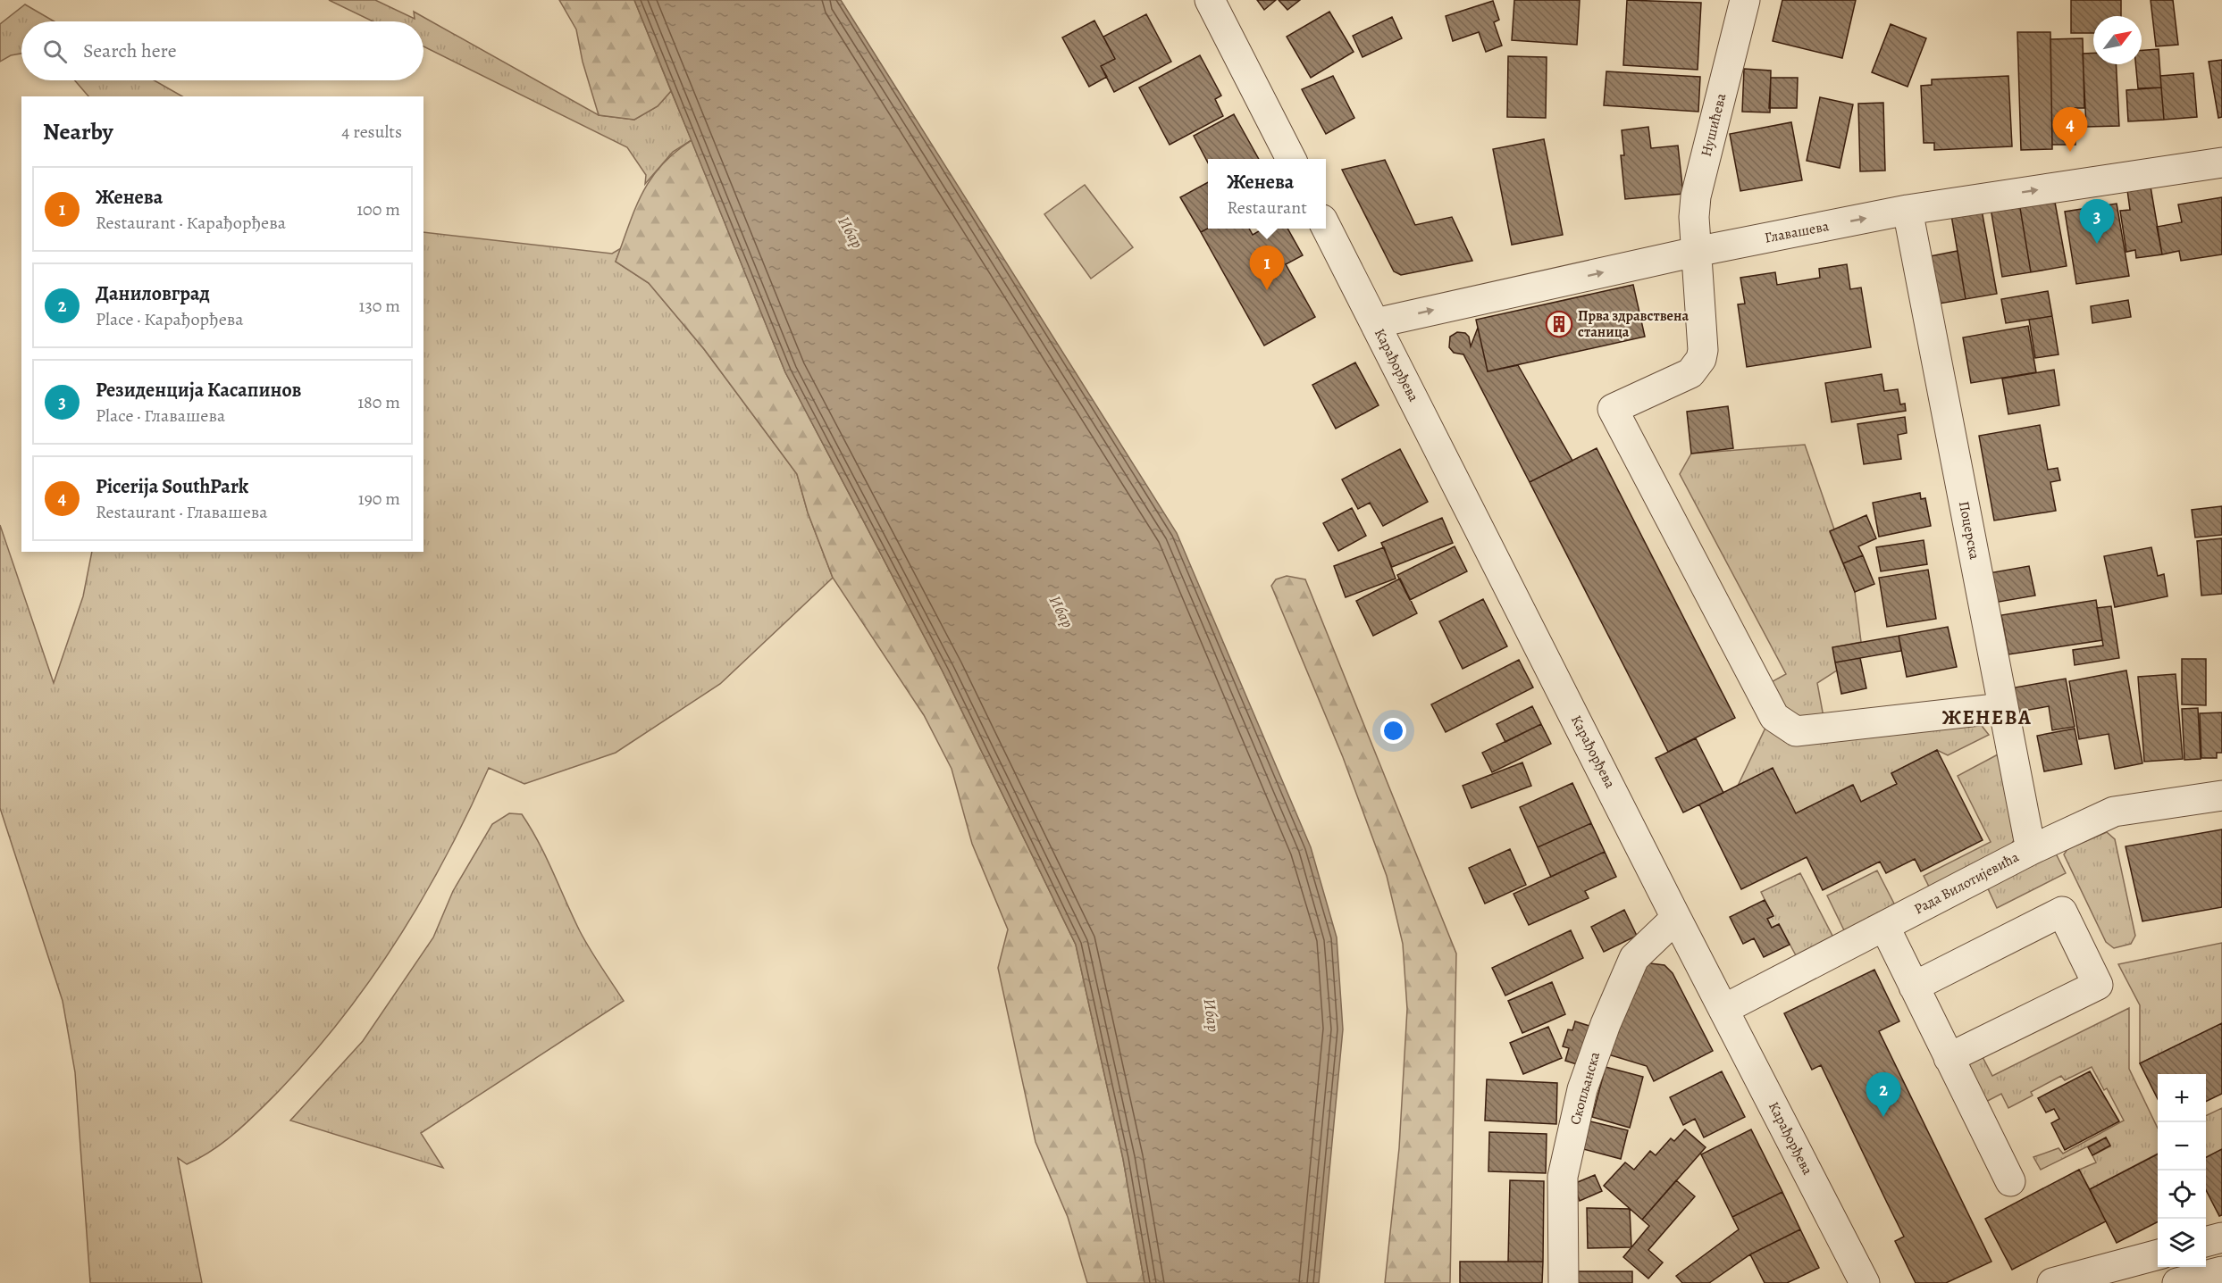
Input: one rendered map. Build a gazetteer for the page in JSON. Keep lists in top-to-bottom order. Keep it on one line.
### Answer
{"streets":{"street":["Нушићева","Главашева","Карађорђева","Поцерска","Рада Вилотијевића","Скопљанска"]},"crossings":[["Нушићева","Главашева"],["Нушићева","Поцерска"],["Главашева","Карађорђева"],["Главашева","Поцерска"],["Карађорђева","Рада Вилотијевића"],["Карађорђева","Скопљанска"],["Поцерска","Рада Вилотијевића"]],"one_way":["Главашева"],"districts":["ЖЕНЕВА"],"water":["Ибар"],"places":{"building":["Прва здравствена станица"]},"north":"top right","page":{"search":"Search here","heading":["Nearby","4 results"],"pins":["4","3","1","2"],"popup":["Женева","Restaurant"],"list":[{"mark":"1","name":"Женева","note":"Restaurant · Карађорђева","value":"100 m"},{"mark":"2","name":"Даниловград","note":"Place · Карађорђева","value":"130 m"},{"mark":"3","name":"Резиденција Касапинов","note":"Place · Главашева","value":"180 m"},{"mark":"4","name":"Picerija SouthPark","note":"Restaurant · Главашева","value":"190 m"}],"map_buttons":["+","−"]}}
